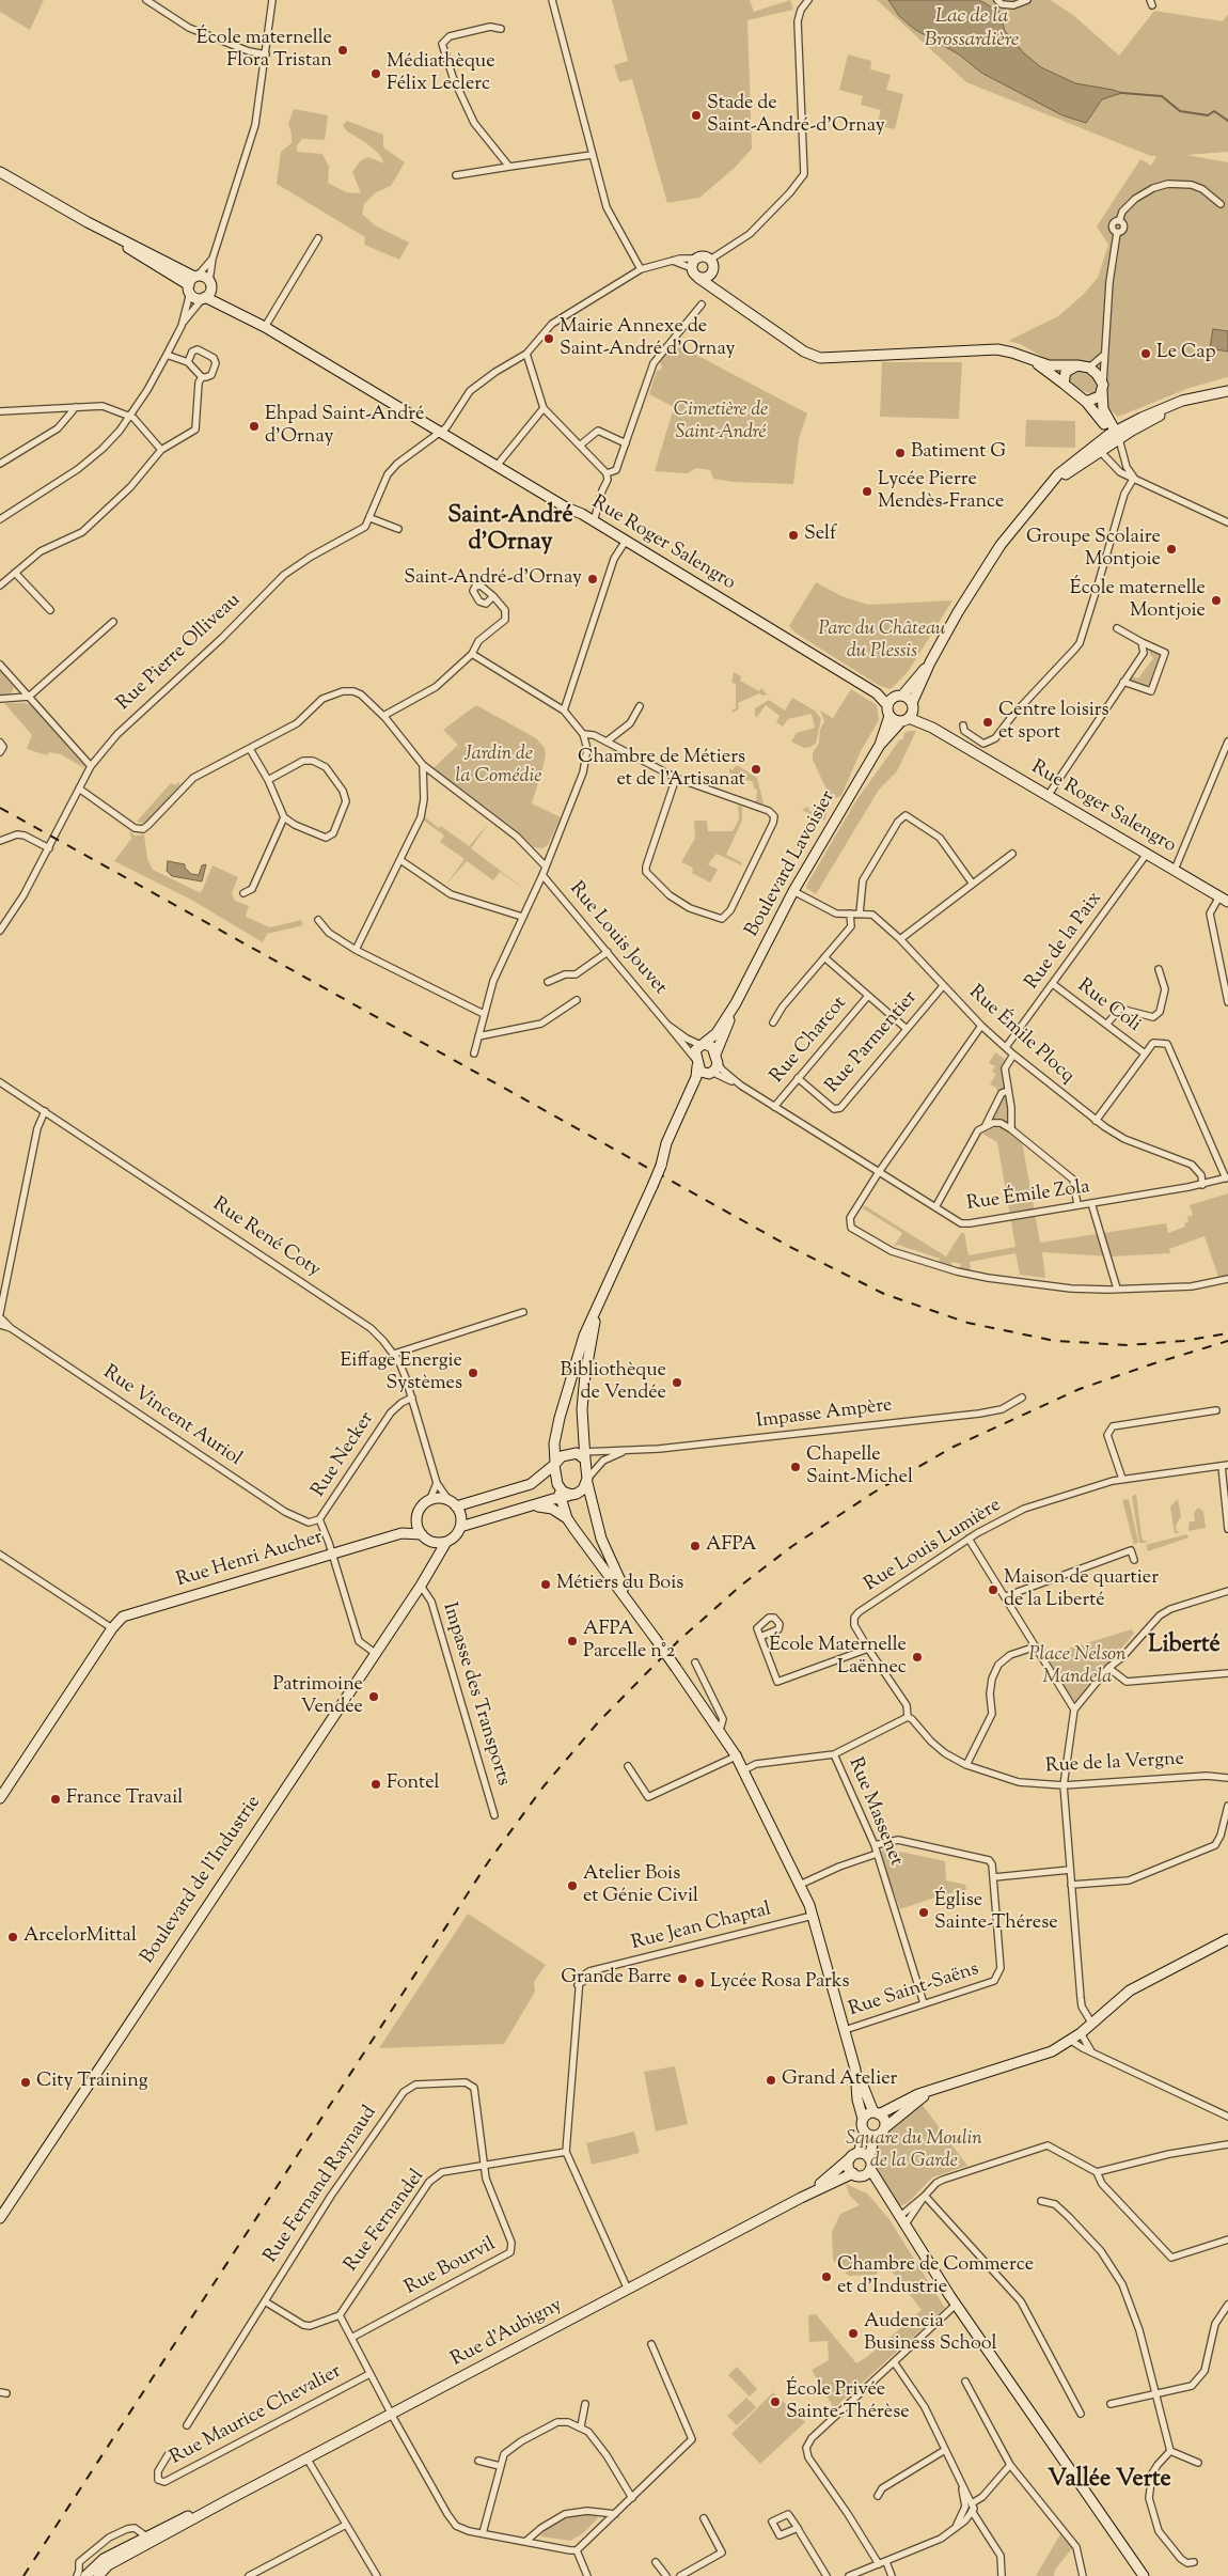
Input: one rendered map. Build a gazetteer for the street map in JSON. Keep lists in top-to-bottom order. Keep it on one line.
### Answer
{"streets":{"main road":["Rue Roger Salengro","Boulevard Lavoisier","Rue Henri Aucher","Boulevard de l'Industrie","Rue d'Aubigny"],"street":["Rue Pierre Olliveau","Rue Louis Jouvet","Rue de la Paix","Rue Coli","Rue Émile Plocq","Rue Charcot","Rue Parmentier","Rue Émile Zola","Rue René Coty","Impasse Ampère","Rue Vincent Auriol","Rue Necker","Rue Louis Lumière","Impasse des Transports","Rue de la Vergne","Rue Massenet","Rue Jean Chaptal","Rue Saint-Saëns","Rue Fernand Raynaud","Rue Fernandel","Rue Bourvil","Rue Maurice Chevalier"]},"crossings":[["Rue Roger Salengro","Boulevard Lavoisier"],["Rue Roger Salengro","Rue de la Paix"],["Boulevard Lavoisier","Rue Louis Jouvet"],["Boulevard Lavoisier","Rue Émile Plocq"],["Boulevard Lavoisier","Rue Émile Zola"],["Boulevard Lavoisier","Impasse Ampère"],["Rue de la Paix","Rue Coli"],["Rue de la Paix","Rue Émile Plocq"],["Rue Émile Plocq","Rue Parmentier"],["Rue Émile Plocq","Rue Émile Zola"],["Rue Charcot","Rue Parmentier"],["Rue Charcot","Rue Émile Zola"],["Rue René Coty","Rue Necker"],["Rue René Coty","Rue Henri Aucher"],["Rue René Coty","Boulevard de l'Industrie"],["Rue Vincent Auriol","Rue Necker"],["Rue Necker","Rue Henri Aucher"],["Rue Necker","Boulevard de l'Industrie"],["Rue Louis Lumière","Rue de la Vergne"],["Rue Henri Aucher","Boulevard de l'Industrie"],["Impasse des Transports","Boulevard de l'Industrie"],["Rue Massenet","Rue Saint-Saëns"],["Rue Jean Chaptal","Rue Fernandel"],["Rue Jean Chaptal","Rue d'Aubigny"],["Rue Fernand Raynaud","Rue Fernandel"],["Rue Fernand Raynaud","Rue Bourvil"],["Rue Fernandel","Rue Bourvil"]],"districts":["Saint-André d'Ornay","Liberté","Vallée Verte"],"water":["Lac de la Brossardière"],"parks":["Cimetière de Saint-André","Parc du Château du Plessis","Jardin de la Comédie","Place Nelson Mandela","Square du Moulin de la Garde"],"places":["École maternelle Flora Tristan","Médiathèque Félix Leclerc","Stade de Saint-André-d'Ornay","Mairie Annexe de Saint-André d'Ornay","Le Cap","Ehpad Saint-André d'Ornay","Batiment G","Lycée Pierre Mendès-France","Self","Groupe Scolaire Montjoie","Saint-André-d'Ornay","École maternelle Montjoie","Centre loisirs et sport","Chambre de Métiers et de l'Artisanat","Eiffage Energie Systèmes","Bibliothèque de Vendée","Chapelle Saint-Michel","AFPA","Métiers du Bois","Maison de quartier de la Liberté","AFPA Parcelle n°2","École Maternelle Laënnec","Patrimoine Vendée","Fontel","France Travail","Atelier Bois et Génie Civil","Église Sainte-Thérese","ArcelorMittal","Grande Barre","Lycée Rosa Parks","Grand Atelier","City Training","Chambre de Commerce et d'Industrie","Audencia Business School","École Privée Sainte-Thérèse"]}
